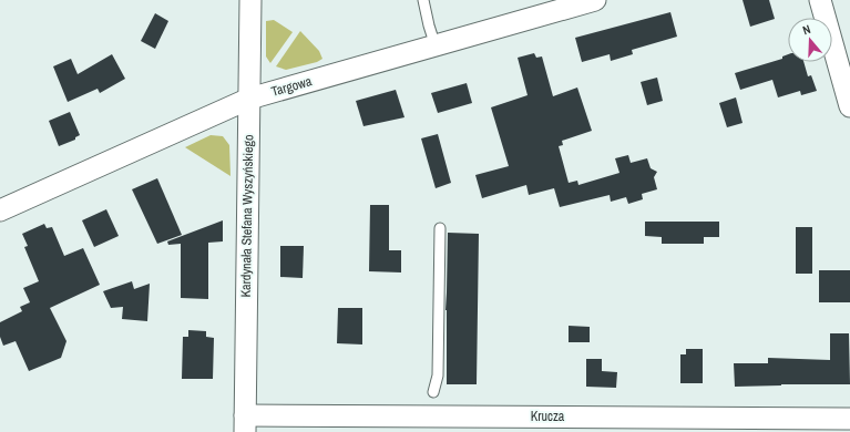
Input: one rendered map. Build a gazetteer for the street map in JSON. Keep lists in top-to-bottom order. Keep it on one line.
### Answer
{"streets":{"street":["Targowa","Kardynała Stefana Wyszyńskiego","Krucza"]},"crossings":[["Targowa","Kardynała Stefana Wyszyńskiego"],["Kardynała Stefana Wyszyńskiego","Krucza"]],"north":"top"}
